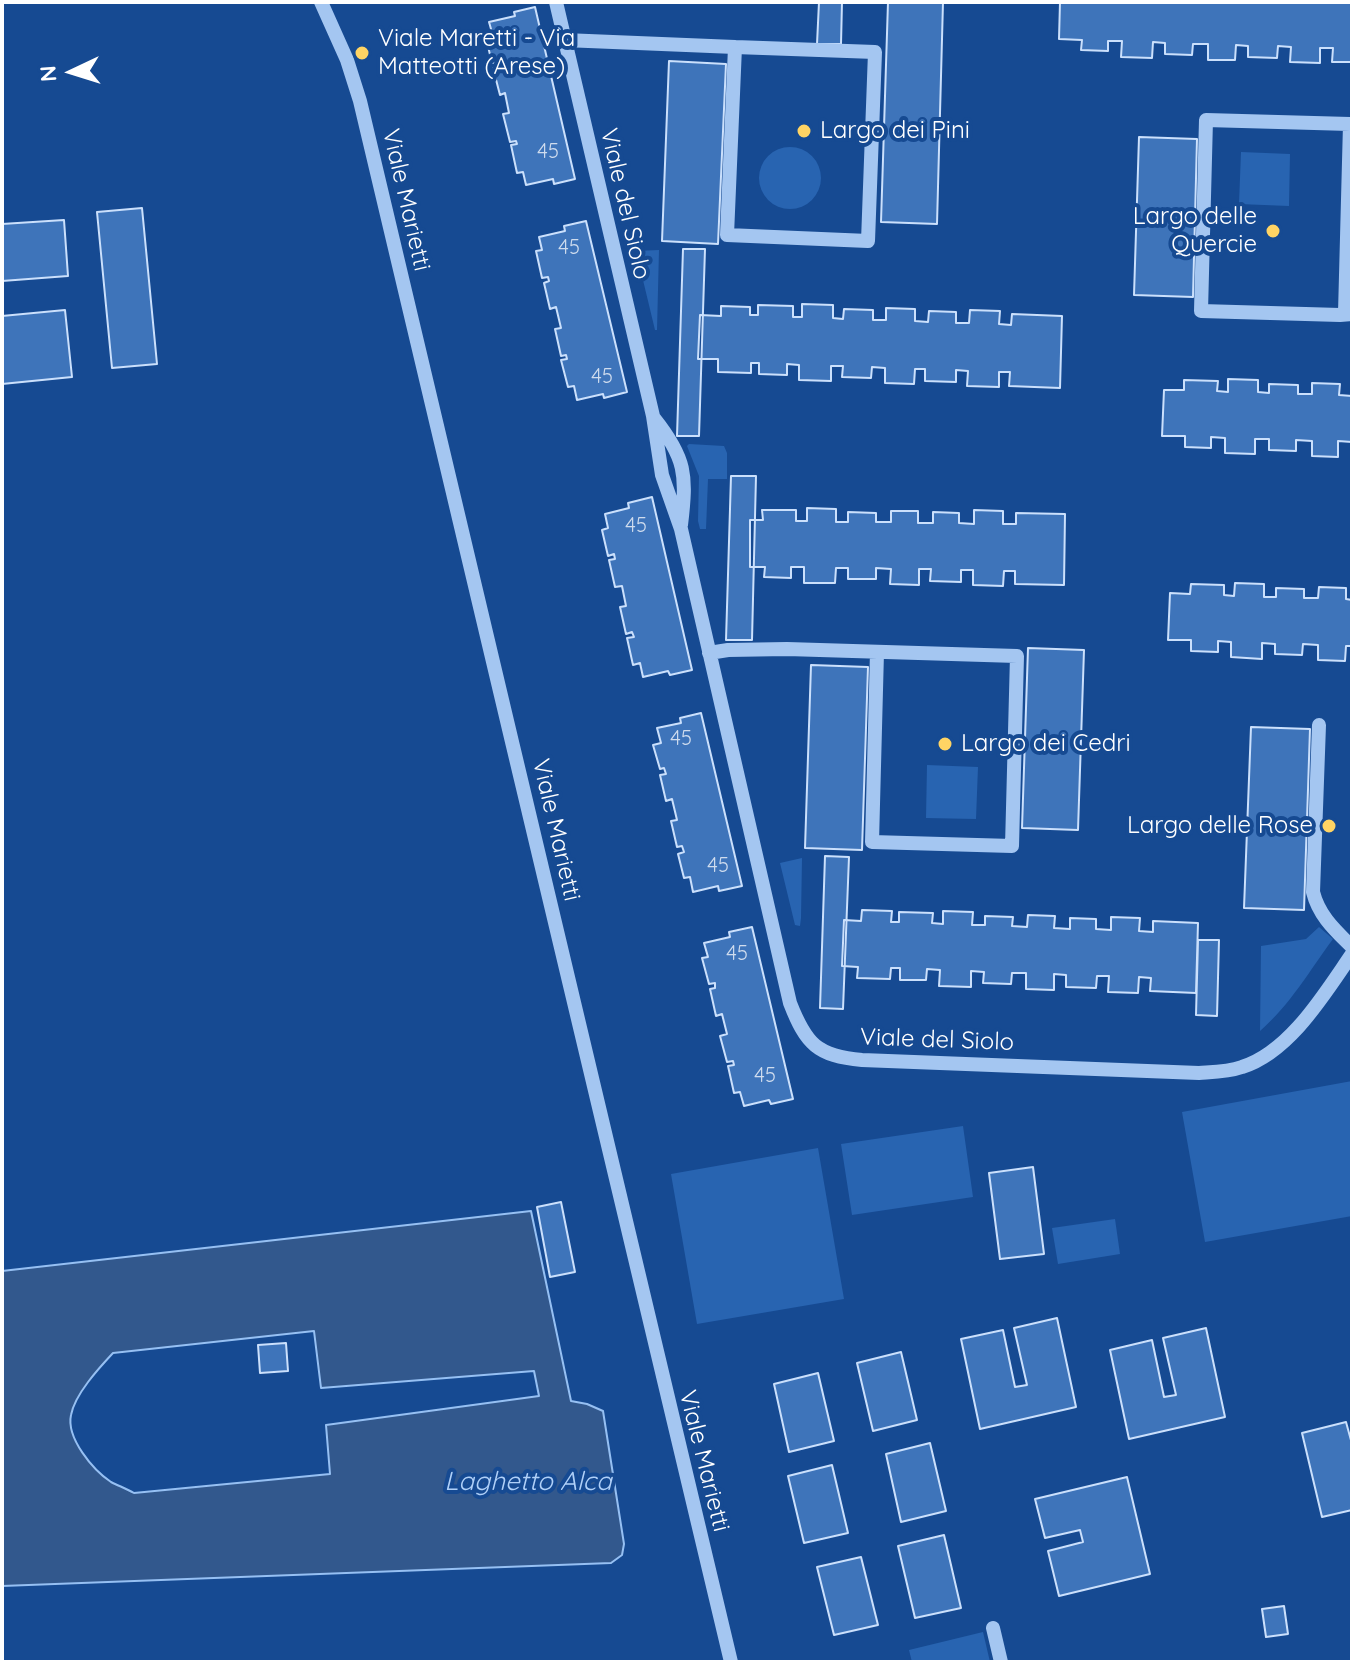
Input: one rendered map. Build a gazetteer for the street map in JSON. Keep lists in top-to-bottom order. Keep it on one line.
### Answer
{"streets":{"street":["Viale Marietti","Viale del Siolo"]},"water":["Laghetto Alca"],"places":["Viale Maretti - Via Matteotti (Arese)","Largo dei Pini","Largo delle Quercie","Largo dei Cedri","Largo delle Rose"],"house_numbers":["45","45","45","45","45","45","45","45"],"north":"left"}
